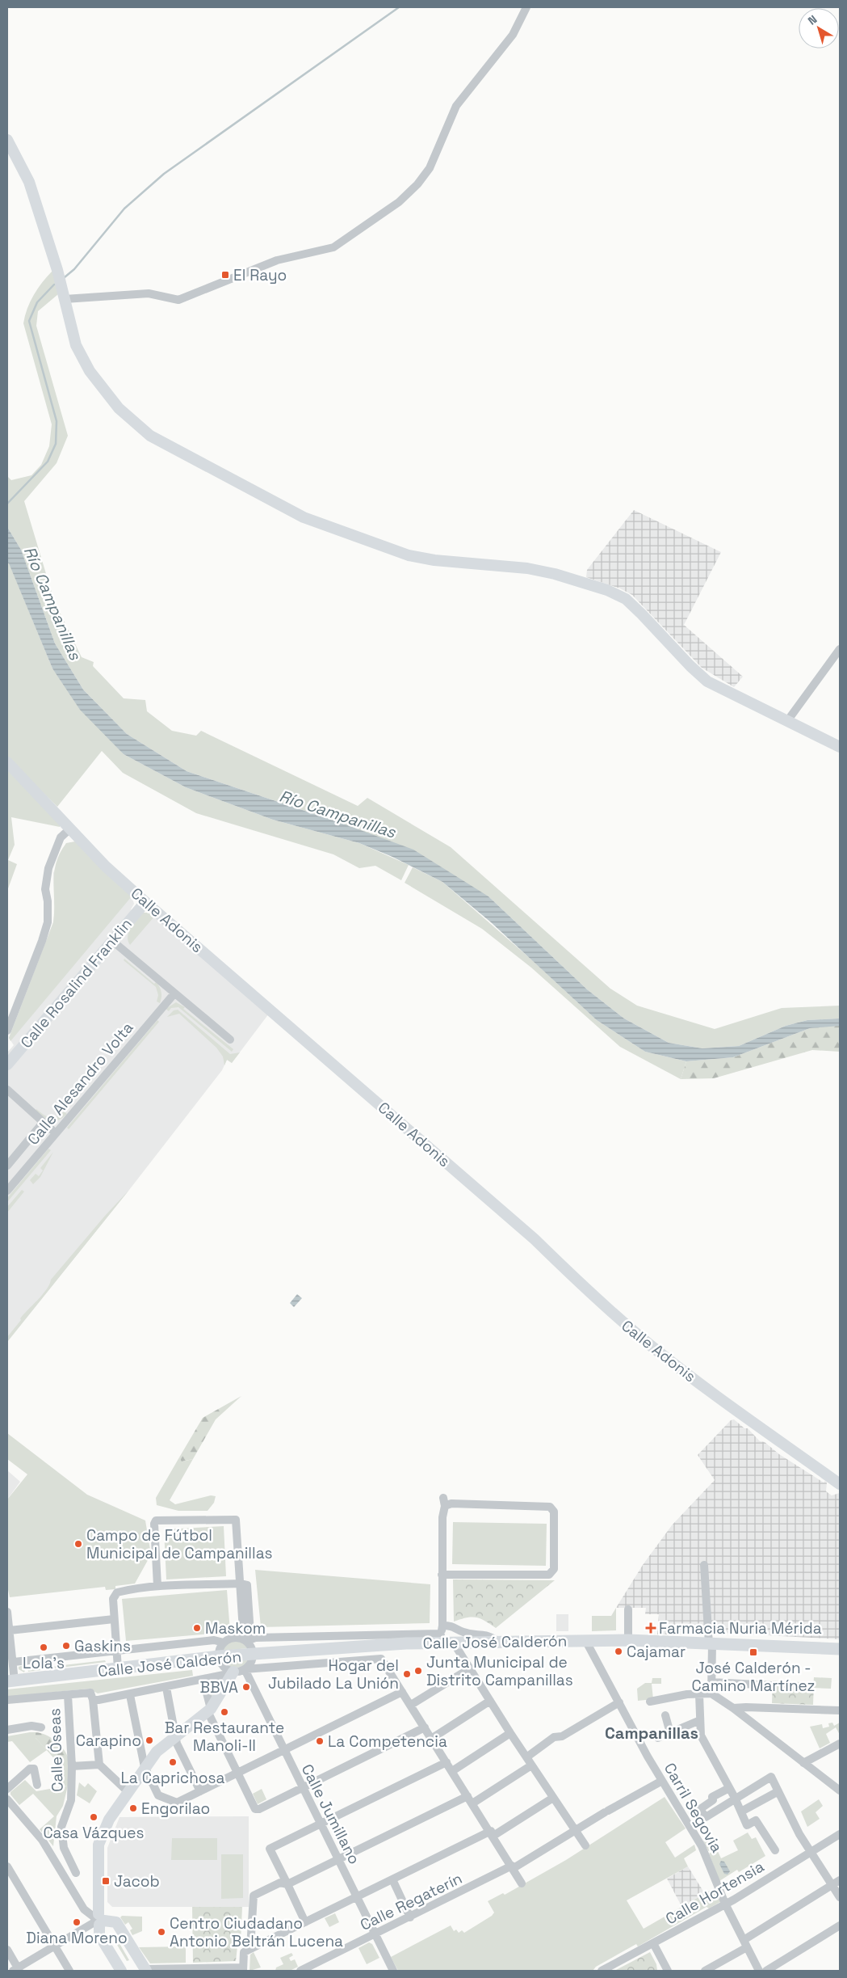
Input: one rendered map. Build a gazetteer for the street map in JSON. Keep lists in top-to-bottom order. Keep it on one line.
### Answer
{"streets":{"main road":["Calle José Calderón"],"street":["Calle Adonis","Calle Rosalind Franklin","Calle Alesandro Volta","Calle Óseas","Carril Segovia","Calle Jumillano","Calle Hortensia","Calle Regaterín"]},"crossings":[["Calle Adonis","Calle Rosalind Franklin"],["Calle José Calderón","Carril Segovia"],["Calle José Calderón","Calle Jumillano"],["Carril Segovia","Calle Hortensia"],["Carril Segovia","Calle Regaterín"],["Calle Jumillano","Calle Regaterín"]],"districts":["Campanillas"],"water":["Río Campanillas"],"places":{"transit":["El Rayo","José Calderón - Camino Martínez","Jacob"],"other":["Campo de Fútbol Municipal de Campanillas","Maskom","Gaskins","Lola's","Cajamar","Junta Municipal de Distrito Campanillas","Hogar del Jubilado La Unión","BBVA","Bar Restaurante Manoli-II","Carapino","La Competencia","La Caprichosa","Engorilao","Casa Vázques","Diana Moreno","Centro Ciudadano Antonio Beltrán Lucena"],"health":["Farmacia Nuria Mérida"]},"north":"top left"}
